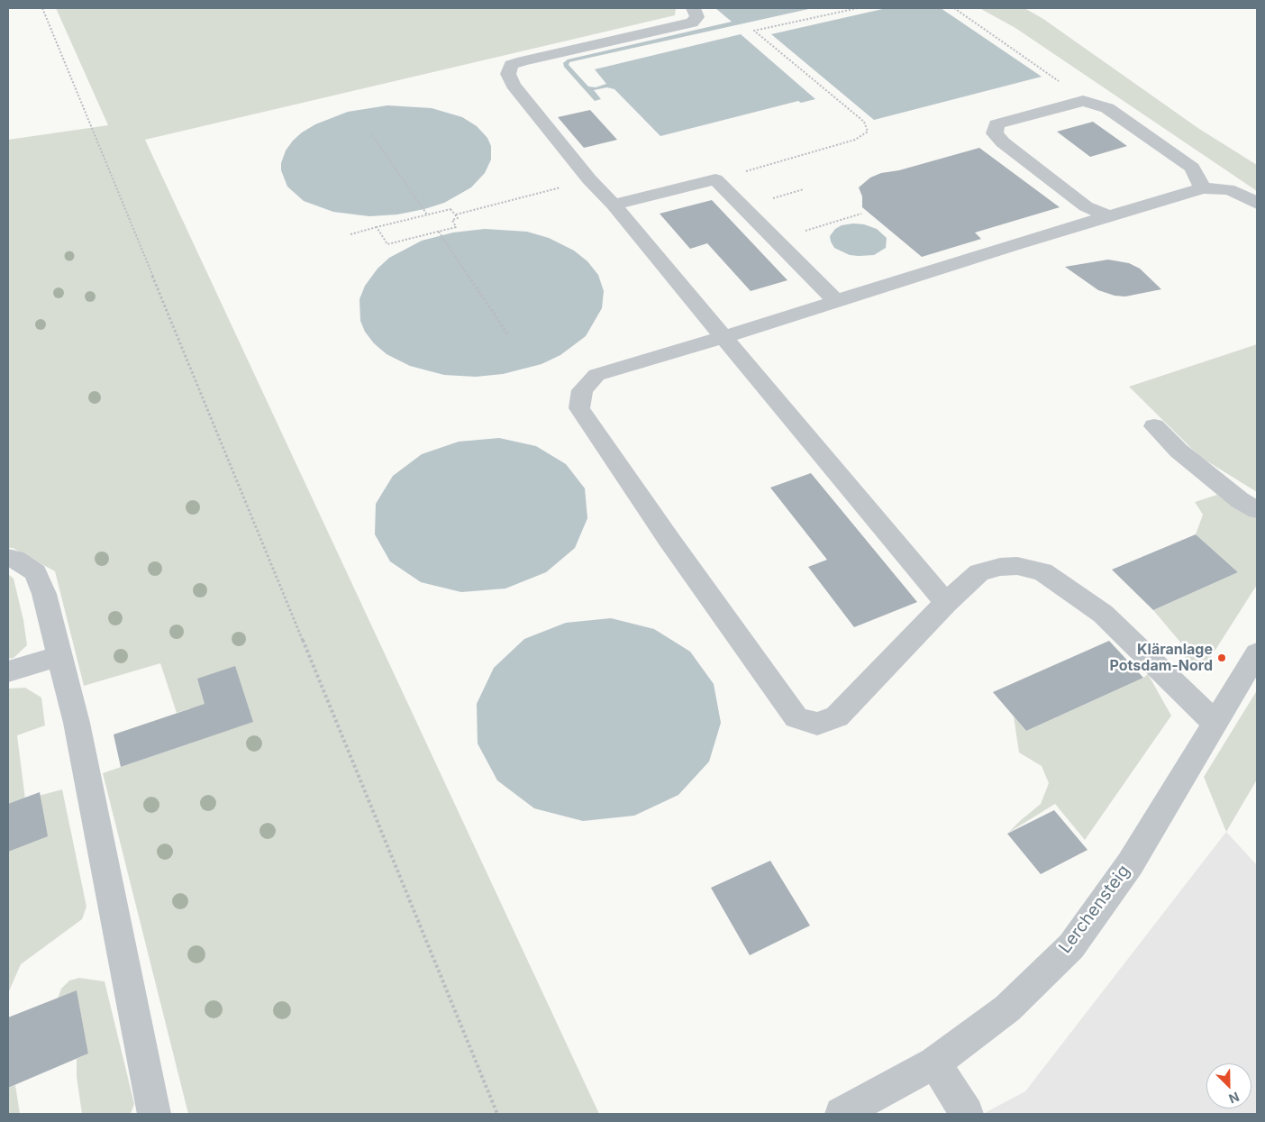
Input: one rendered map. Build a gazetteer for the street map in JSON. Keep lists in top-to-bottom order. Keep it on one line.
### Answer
{"streets":{"street":["Lerchensteig"]},"places":["Kläranlage Potsdam-Nord"],"north":"bottom right"}
